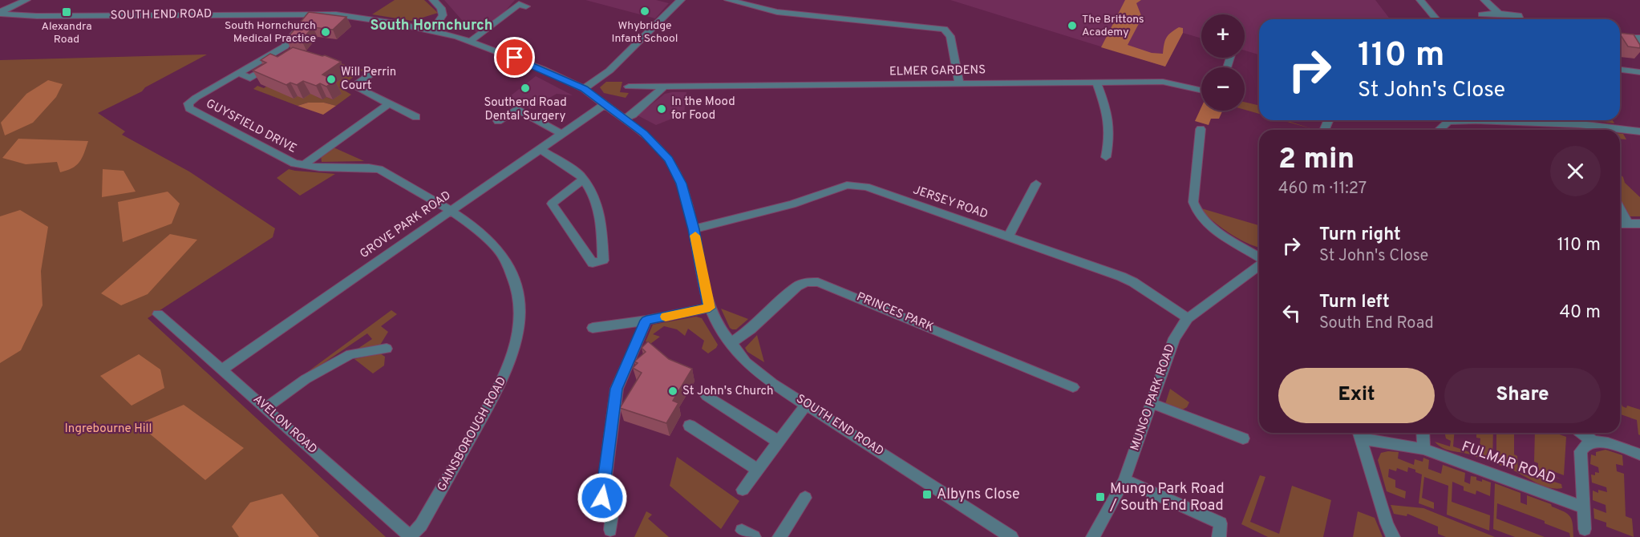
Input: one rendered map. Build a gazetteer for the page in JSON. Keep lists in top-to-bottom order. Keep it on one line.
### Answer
{"streets":{"street":["SOUTH END ROAD","ELMER GARDENS","GUYSFIELD DRIVE","JERSEY ROAD","GROVE PARK ROAD","PRINCES PARK","MUNGO PARK ROAD","AVELON ROAD","GAINSBOROUGH ROAD","FULMAR ROAD"]},"crossings":[["SOUTH END ROAD","GUYSFIELD DRIVE"],["SOUTH END ROAD","JERSEY ROAD"],["SOUTH END ROAD","GROVE PARK ROAD"],["SOUTH END ROAD","PRINCES PARK"],["GUYSFIELD DRIVE","GROVE PARK ROAD"],["GUYSFIELD DRIVE","GAINSBOROUGH ROAD"],["JERSEY ROAD","MUNGO PARK ROAD"],["GROVE PARK ROAD","AVELON ROAD"],["GROVE PARK ROAD","GAINSBOROUGH ROAD"],["AVELON ROAD","GAINSBOROUGH ROAD"]],"districts":["South Hornchurch"],"parks":["Ingrebourne Hill"],"places":{"other":["Whybridge Infant School","The Brittons Academy","South Hornchurch Medical Practice","Will Perrin Court","Southend Road Dental Surgery","In the Mood for Food","St John's Church"],"transit":["Alexandra Road","Albyns Close","Mungo Park Road / South End Road"]},"page":{"map_buttons":["+","−"],"turn":["110 m","St John's Close"],"heading":["2 min","460 m · 11:27"],"list":[{"name":"Turn right","note":"St John's Close","value":"110 m"},{"name":"Turn left","note":"South End Road","value":"40 m"}],"buttons":["Exit","Share"]}}
